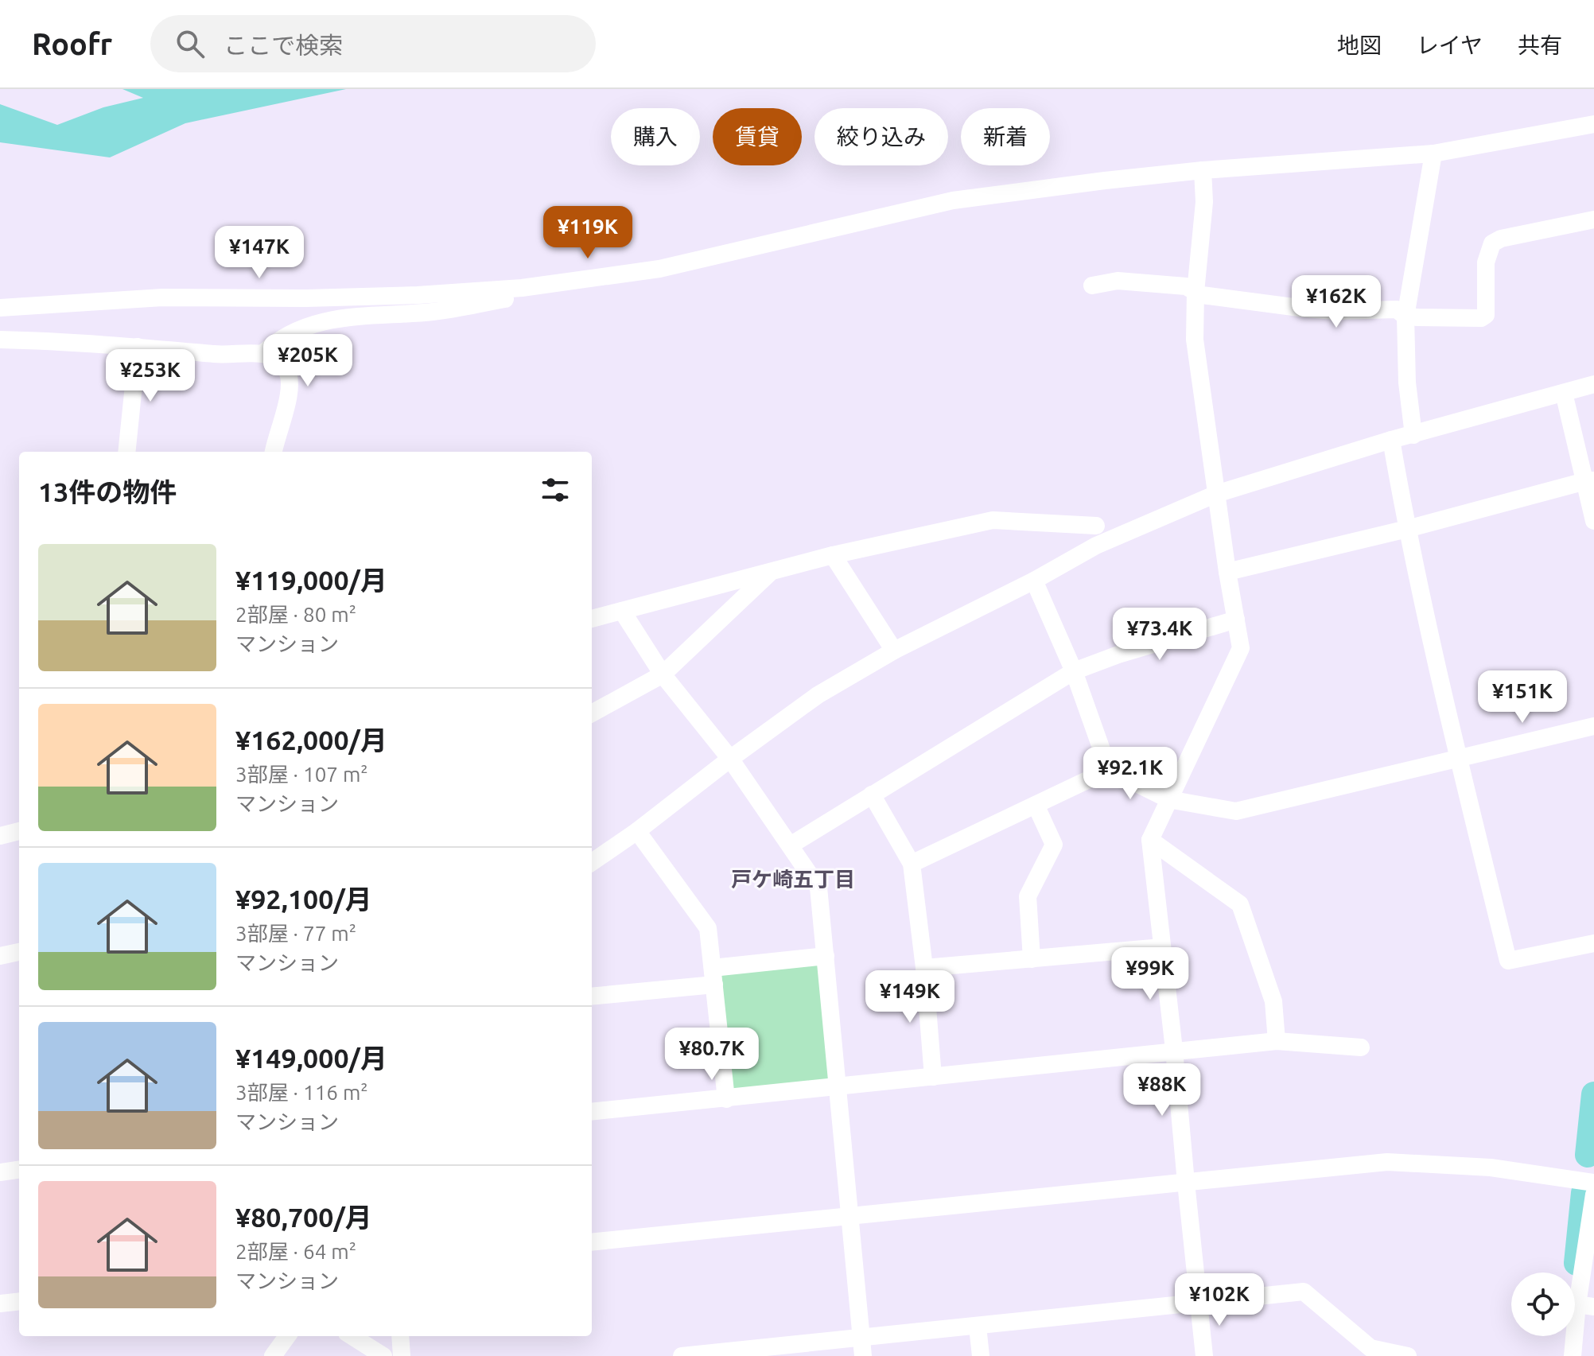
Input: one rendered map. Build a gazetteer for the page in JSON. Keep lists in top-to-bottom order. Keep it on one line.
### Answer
{"districts":["戸ケ崎五丁目"],"page":{"header":"Roofr","search":"ここで検索","nav":["地図","レイヤ","共有"],"chip":["購入","賃貸","絞り込み","新着"],"price":["¥119K","¥147K","¥162K","¥205K","¥253K","¥73.4K","¥151K","¥92.1K","¥99K","¥149K","¥80.7K","¥88K","¥102K"],"heading":"13件の物件","list":[{"name":"¥119,000/月","note":"2部屋 · 80 m² · マンション"},{"name":"¥162,000/月","note":"3部屋 · 107 m² · マンション"},{"name":"¥92,100/月","note":"3部屋 · 77 m² · マンション"},{"name":"¥149,000/月","note":"3部屋 · 116 m² · マンション"},{"name":"¥80,700/月","note":"2部屋 · 64 m² · マンション"}]}}
